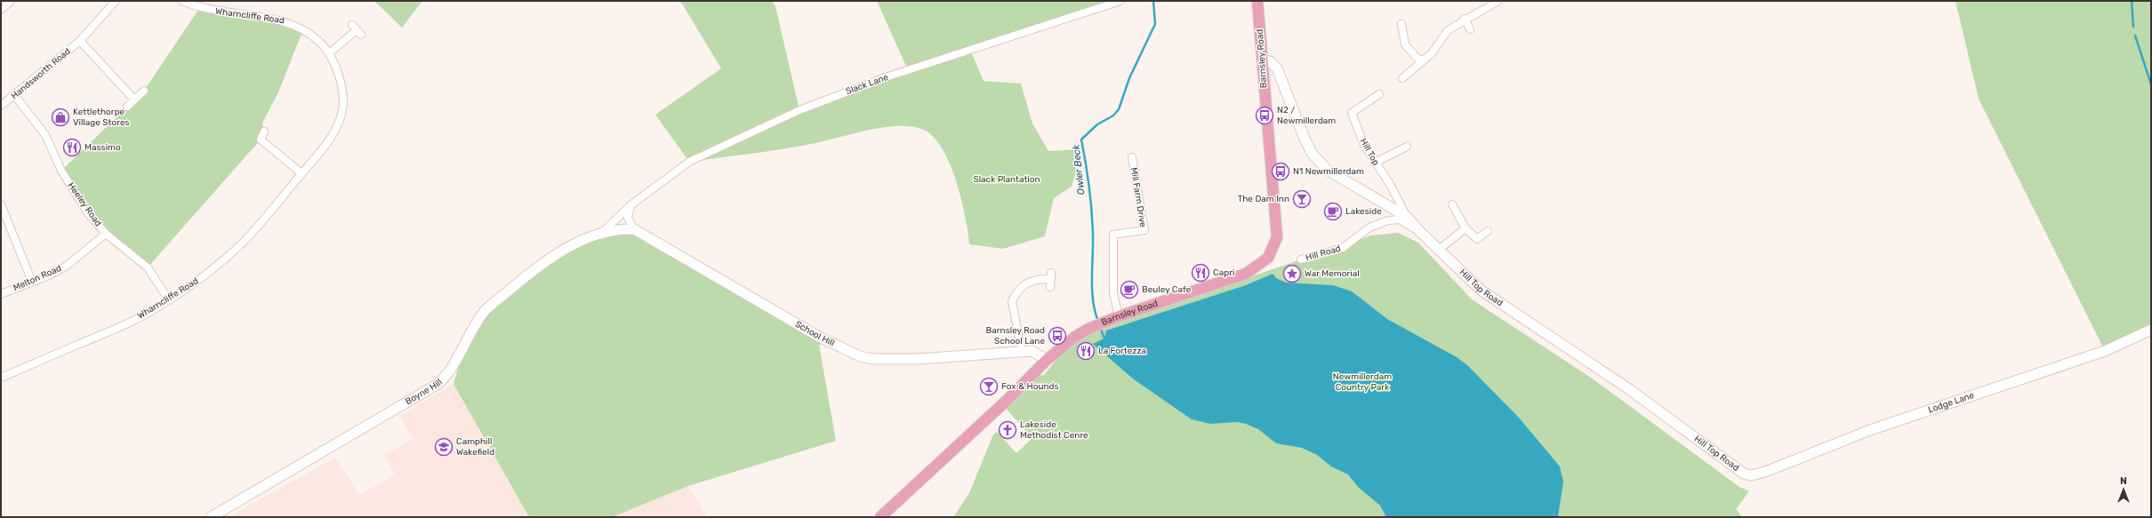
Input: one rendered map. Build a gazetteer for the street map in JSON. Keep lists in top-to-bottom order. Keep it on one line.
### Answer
{"streets":{"main road":["Barnsley Road"],"street":["Wharncliffe Road","Handsworth Road","Slack Lane","Hill Top","Mill Farm Drive","Heeley Road","Hill Road","Melton Road","Hill Top Road","School Hill","Boyne Hill","Lodge Lane"]},"crossings":[["Wharncliffe Road","Heeley Road"],["Barnsley Road","Mill Farm Drive"],["Barnsley Road","Hill Top Road"],["Barnsley Road","School Hill"],["Handsworth Road","Heeley Road"],["Slack Lane","Boyne Hill"],["Hill Top","Hill Top Road"],["Heeley Road","Melton Road"],["Hill Road","Hill Top Road"],["Hill Top Road","Lodge Lane"]],"water":["Owler Beck"],"parks":["Slack Plantation","Newmillerdam Country Park"],"places":{"bus stop":["N2 / Newmillerdam","N1 Newmillerdam","Barnsley Road School Lane"],"shop":["Kettlethorpe Village Stores"],"restaurant":["Massimo","Capri","La Fortezza"],"bar":["The Dam Inn","Fox & Hounds"],"cafe":["Lakeside","Beuley Cafe"],"place":["War Memorial"],"church":["Lakeside Methodist Cenre"],"school or university":["Camphill Wakefield"]},"north":"top"}
